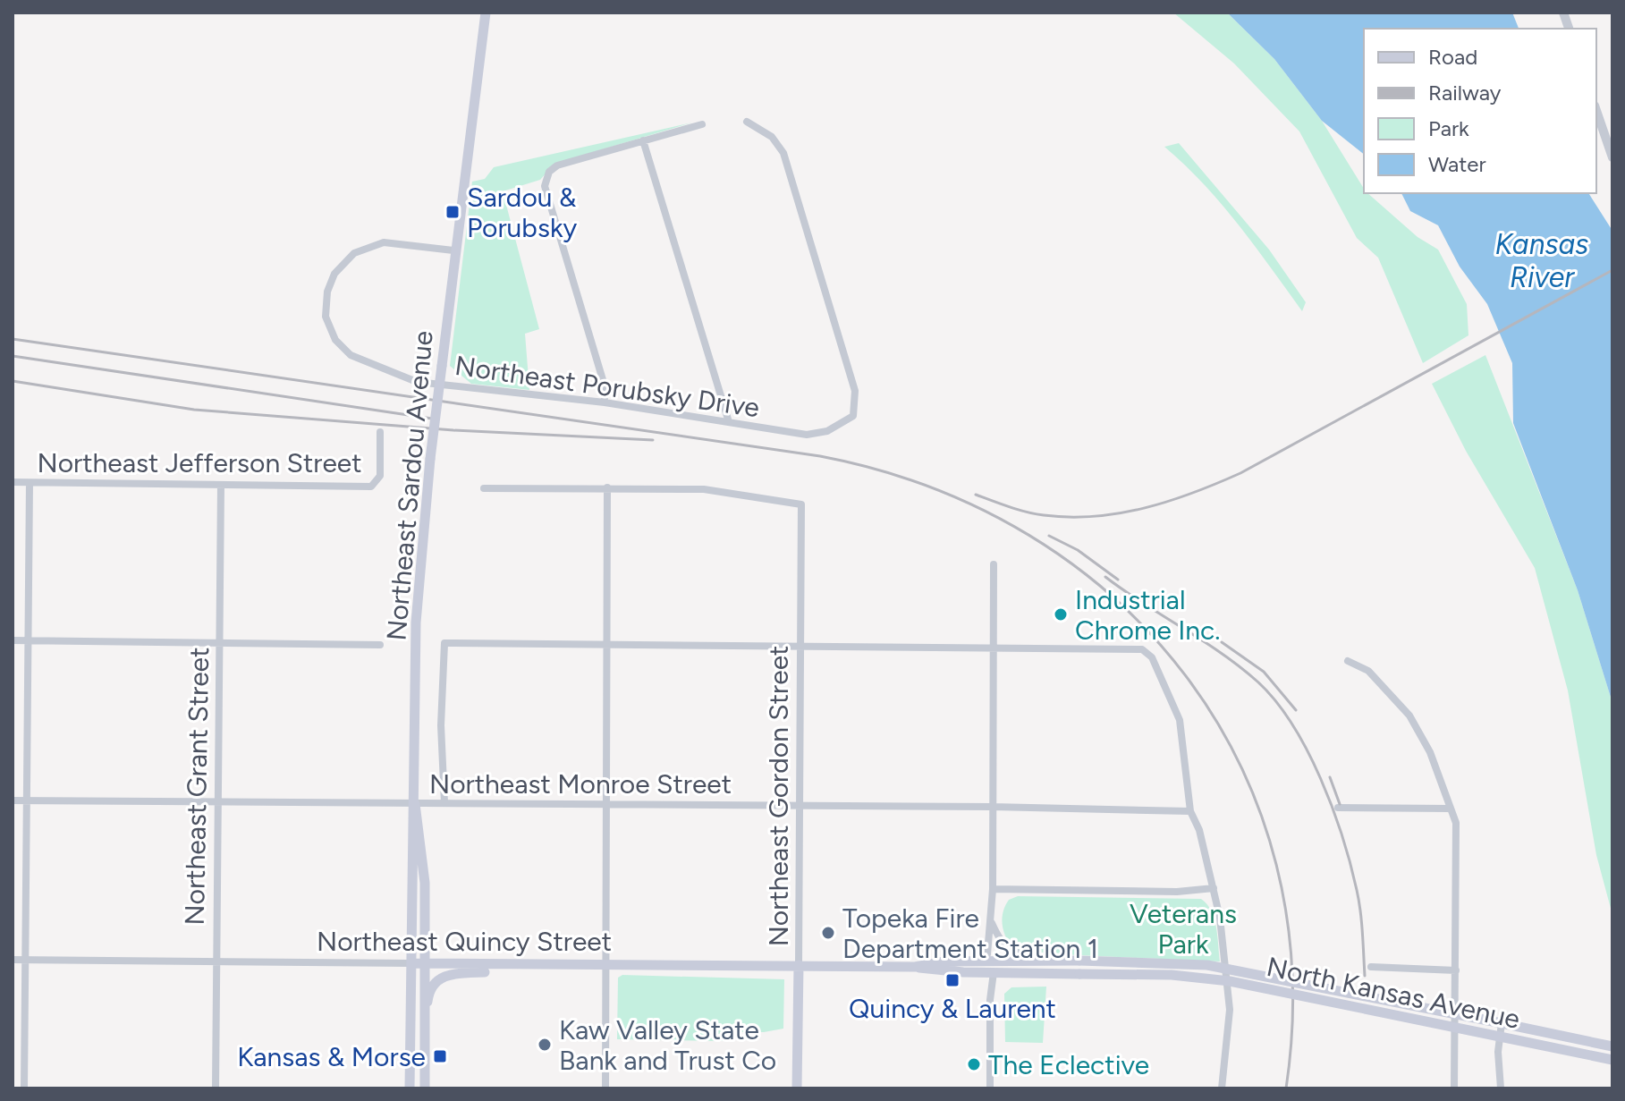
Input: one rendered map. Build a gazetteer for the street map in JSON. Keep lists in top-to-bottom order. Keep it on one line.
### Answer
{"streets":{"main road":["Northeast Sardou Avenue","Northeast Gordon Street","Northeast Quincy Street","North Kansas Avenue"],"street":["Northeast Porubsky Drive","Northeast Jefferson Street","Northeast Monroe Street","Northeast Grant Street"]},"crossings":[["Northeast Porubsky Drive","Northeast Sardou Avenue"],["Northeast Jefferson Street","Northeast Grant Street"],["Northeast Sardou Avenue","Northeast Monroe Street"],["Northeast Sardou Avenue","Northeast Quincy Street"],["Northeast Monroe Street","Northeast Grant Street"],["Northeast Monroe Street","Northeast Gordon Street"],["Northeast Grant Street","Northeast Quincy Street"],["Northeast Gordon Street","Northeast Quincy Street"],["Northeast Quincy Street","North Kansas Avenue"]],"water":["Kansas River"],"parks":["Veterans Park"],"places":{"transit":["Sardou & Porubsky","Quincy & Laurent","Kansas & Morse"],"other":["Industrial Chrome Inc.","Topeka Fire Department Station 1","Kaw Valley State Bank and Trust Co","The Eclective"]},"legend":["Road","Railway","Park","Water"]}
